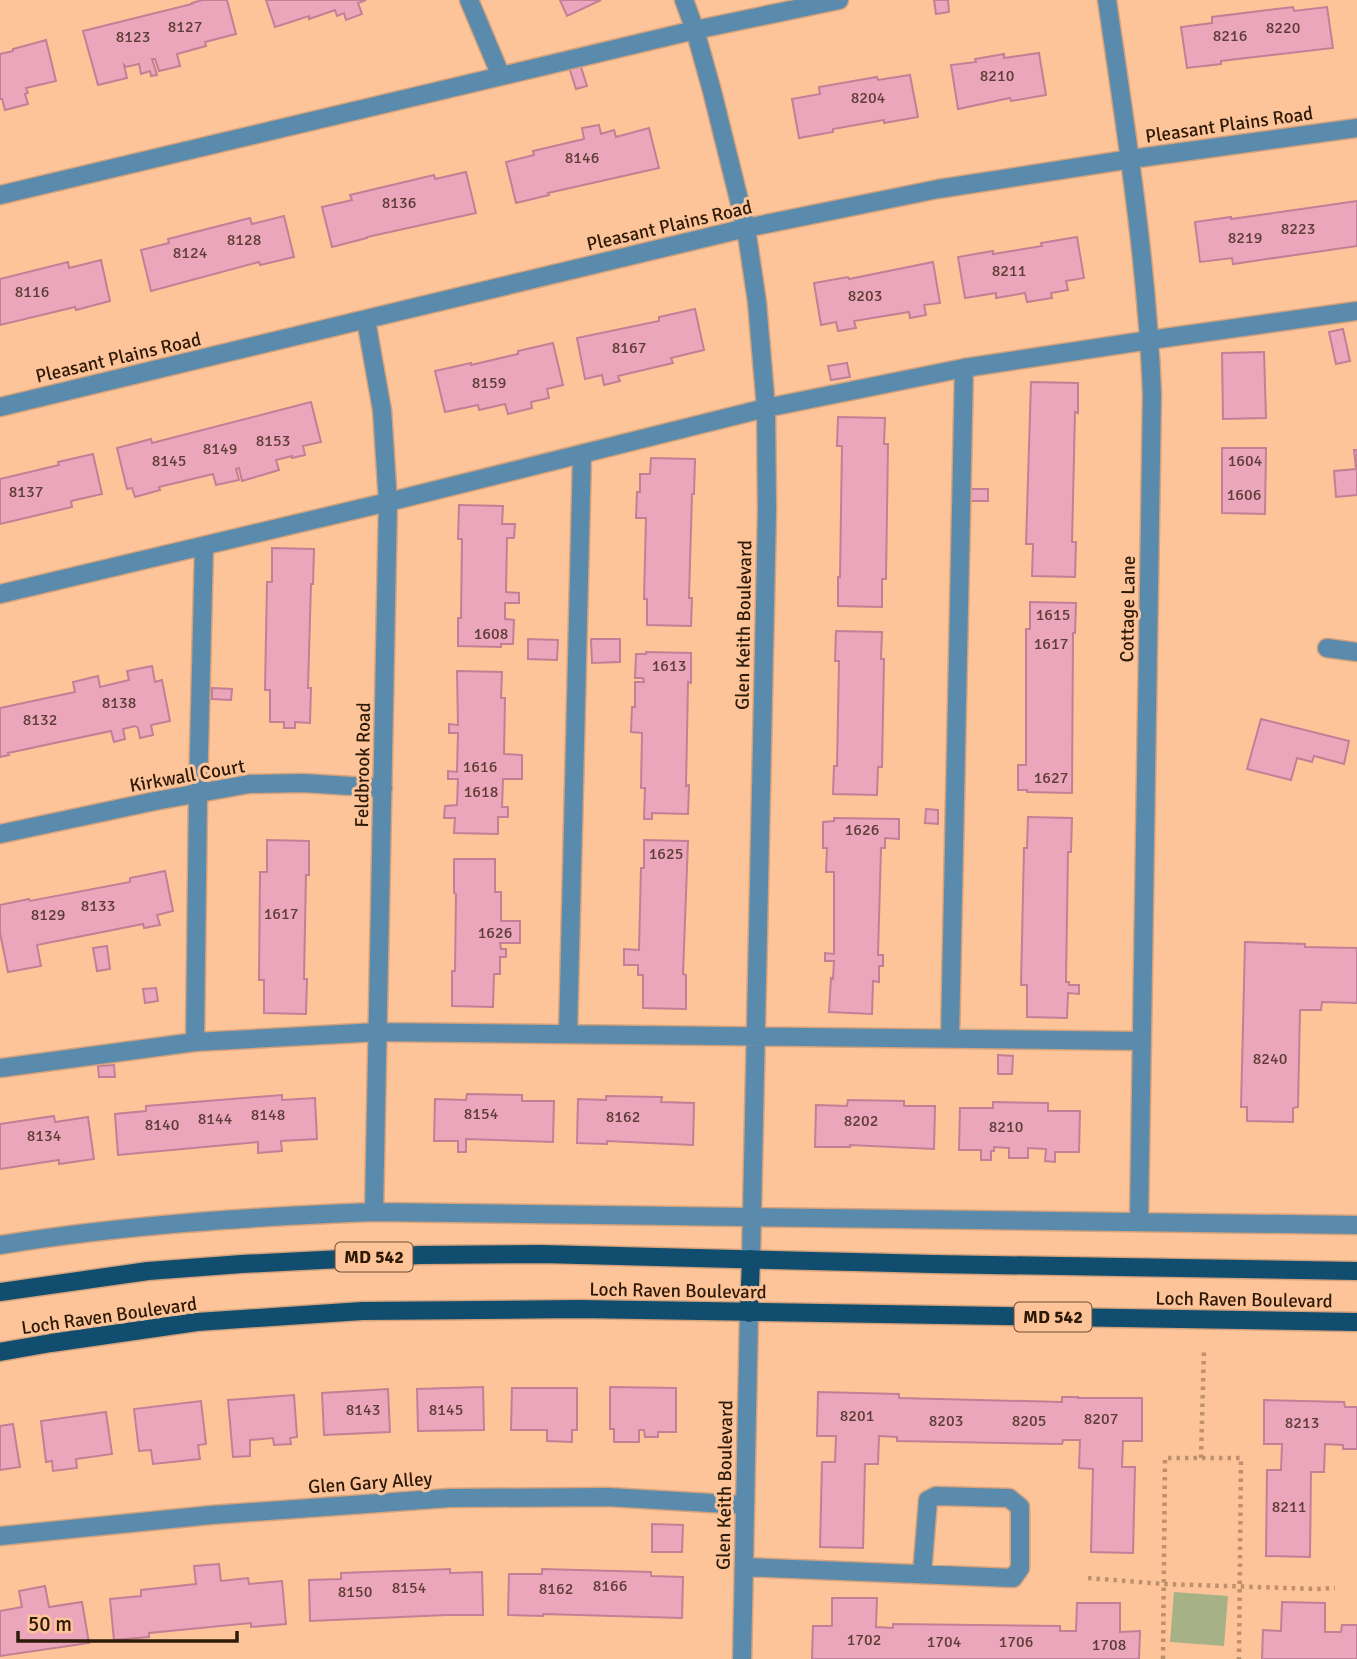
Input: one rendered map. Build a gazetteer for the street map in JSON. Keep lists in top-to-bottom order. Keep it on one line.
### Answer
{"streets":{"main road":["MD 542","Loch Raven Boulevard"],"street":["Pleasant Plains Road","Cottage Lane","Glen Keith Boulevard","Feldbrook Road","Kirkwall Court","Glen Gary Alley"]},"crossings":[["Pleasant Plains Road","Cottage Lane"],["Pleasant Plains Road","Glen Keith Boulevard"],["Pleasant Plains Road","Feldbrook Road"],["Glen Keith Boulevard","Loch Raven Boulevard"],["Glen Keith Boulevard","Glen Gary Alley"],["Feldbrook Road","Kirkwall Court"]],"house_numbers":["8127","8220","8216","8123","8210","8204","8146","8136","8223","8219","8128","8124","8211","8116","8203","8167","8159","8153","8149","8145","1604","8137","1606","1615","1608","1617","1613","8138","8132","1616","1627","1618","1626","1625","8133","1617","8129","1626","8240","8154","8148","8162","8144","8202","8140","8210","8134","8143","8145","8201","8207","8203","8205","8213","8211","8166","8154","8162","8150","1702","1704","1706","1708"],"scale_bar":"50 m"}
